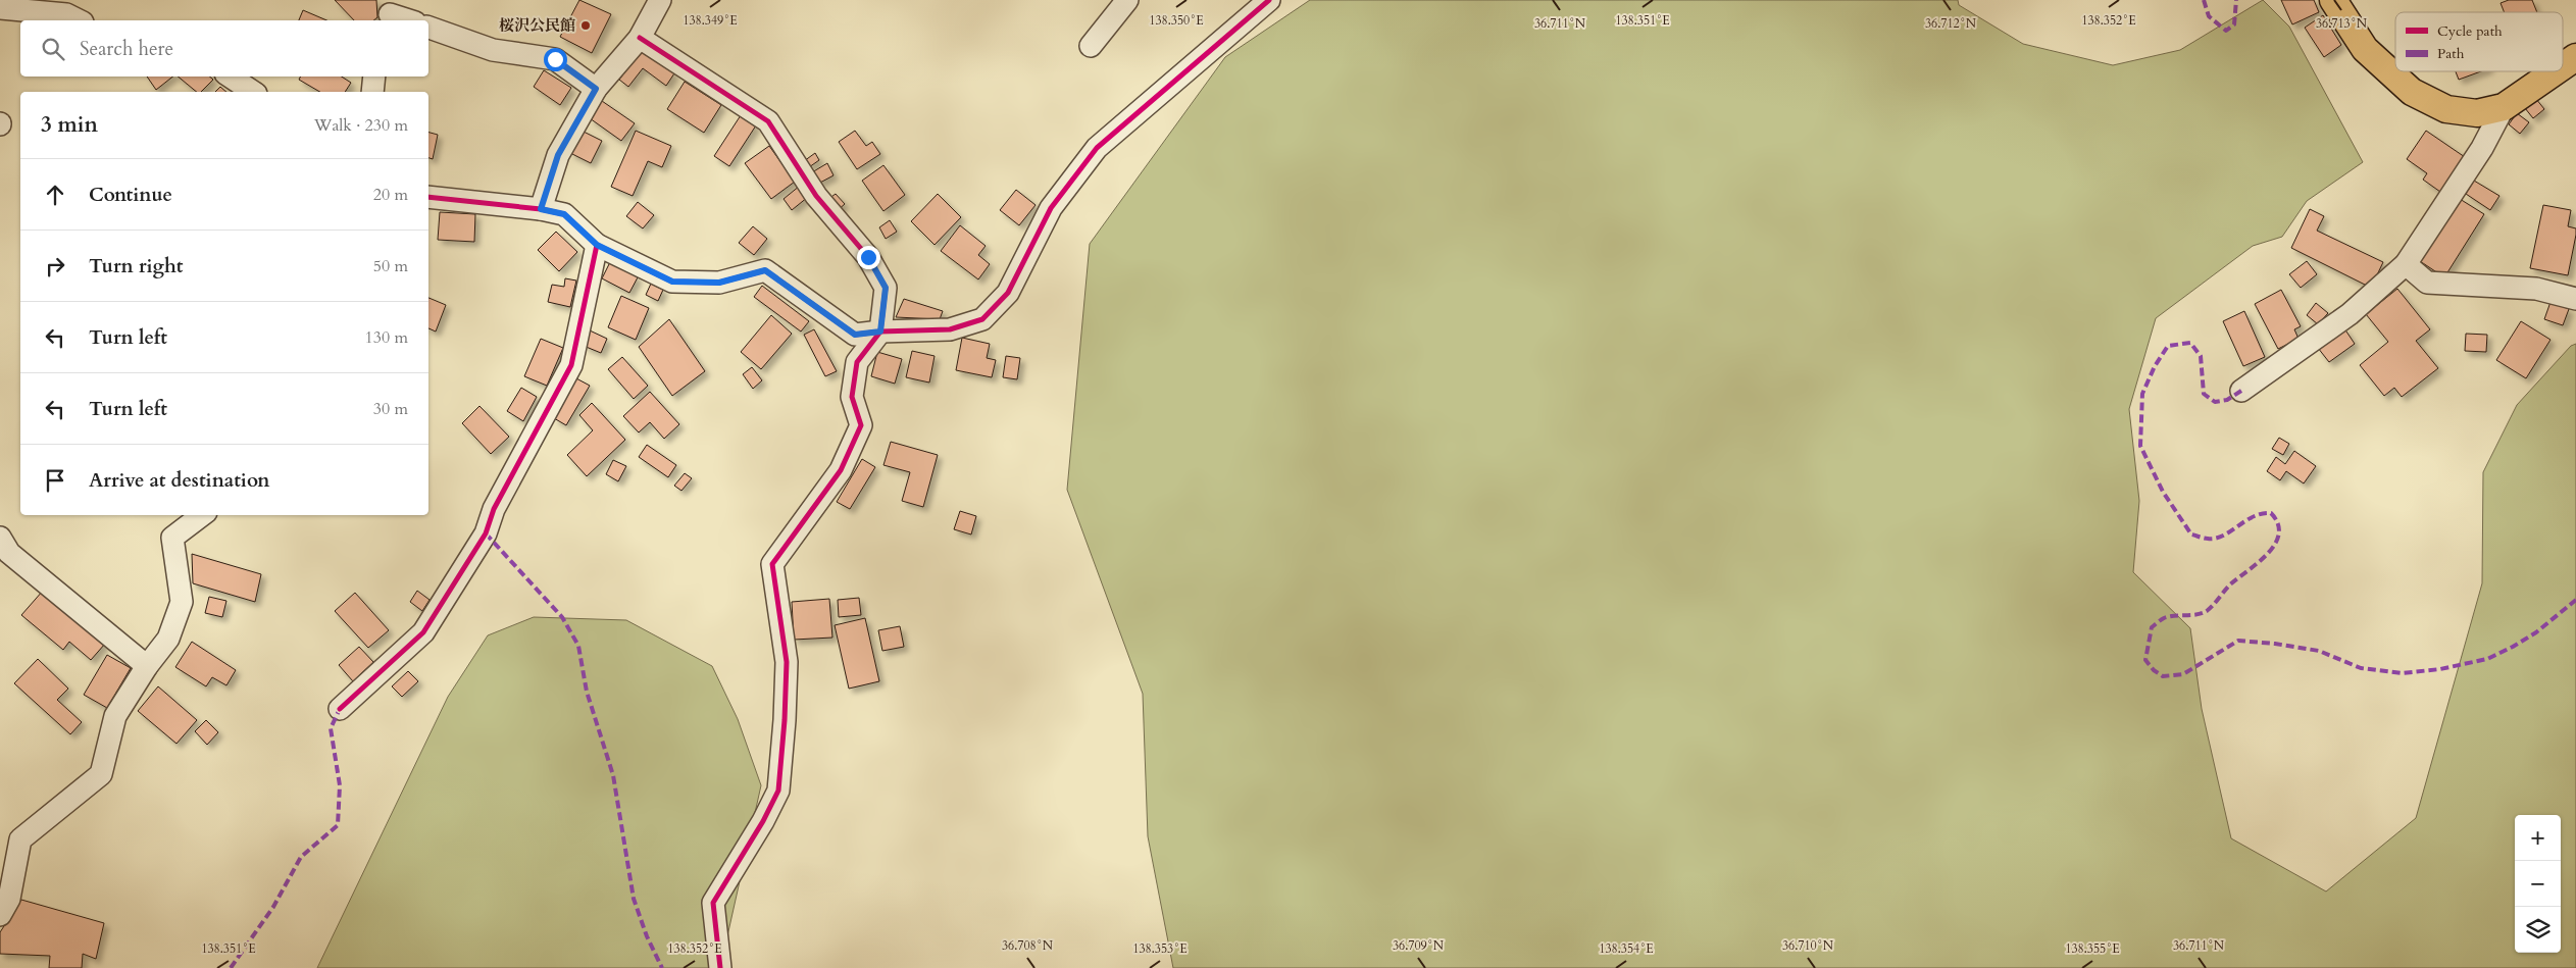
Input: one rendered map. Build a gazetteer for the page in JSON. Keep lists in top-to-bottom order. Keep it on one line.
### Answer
{"places":["桜沢公民館"],"legend":["Cycle path","Path"],"page":{"search":"Search here","heading":["3 min","Walk · 230 m"],"list":[["Continue","20 m"],["Turn right","50 m"],["Turn left","130 m"],["Turn left","30 m"],"Arrive at destination"],"map_buttons":["+","−"]},"coordinates":["138.350°E","138.349°E","138.351°E","138.352°E","36.711°N","36.712°N","36.713°N","36.708°N","36.709°N","36.710°N","138.353°E","138.354°E","138.355°E"]}
